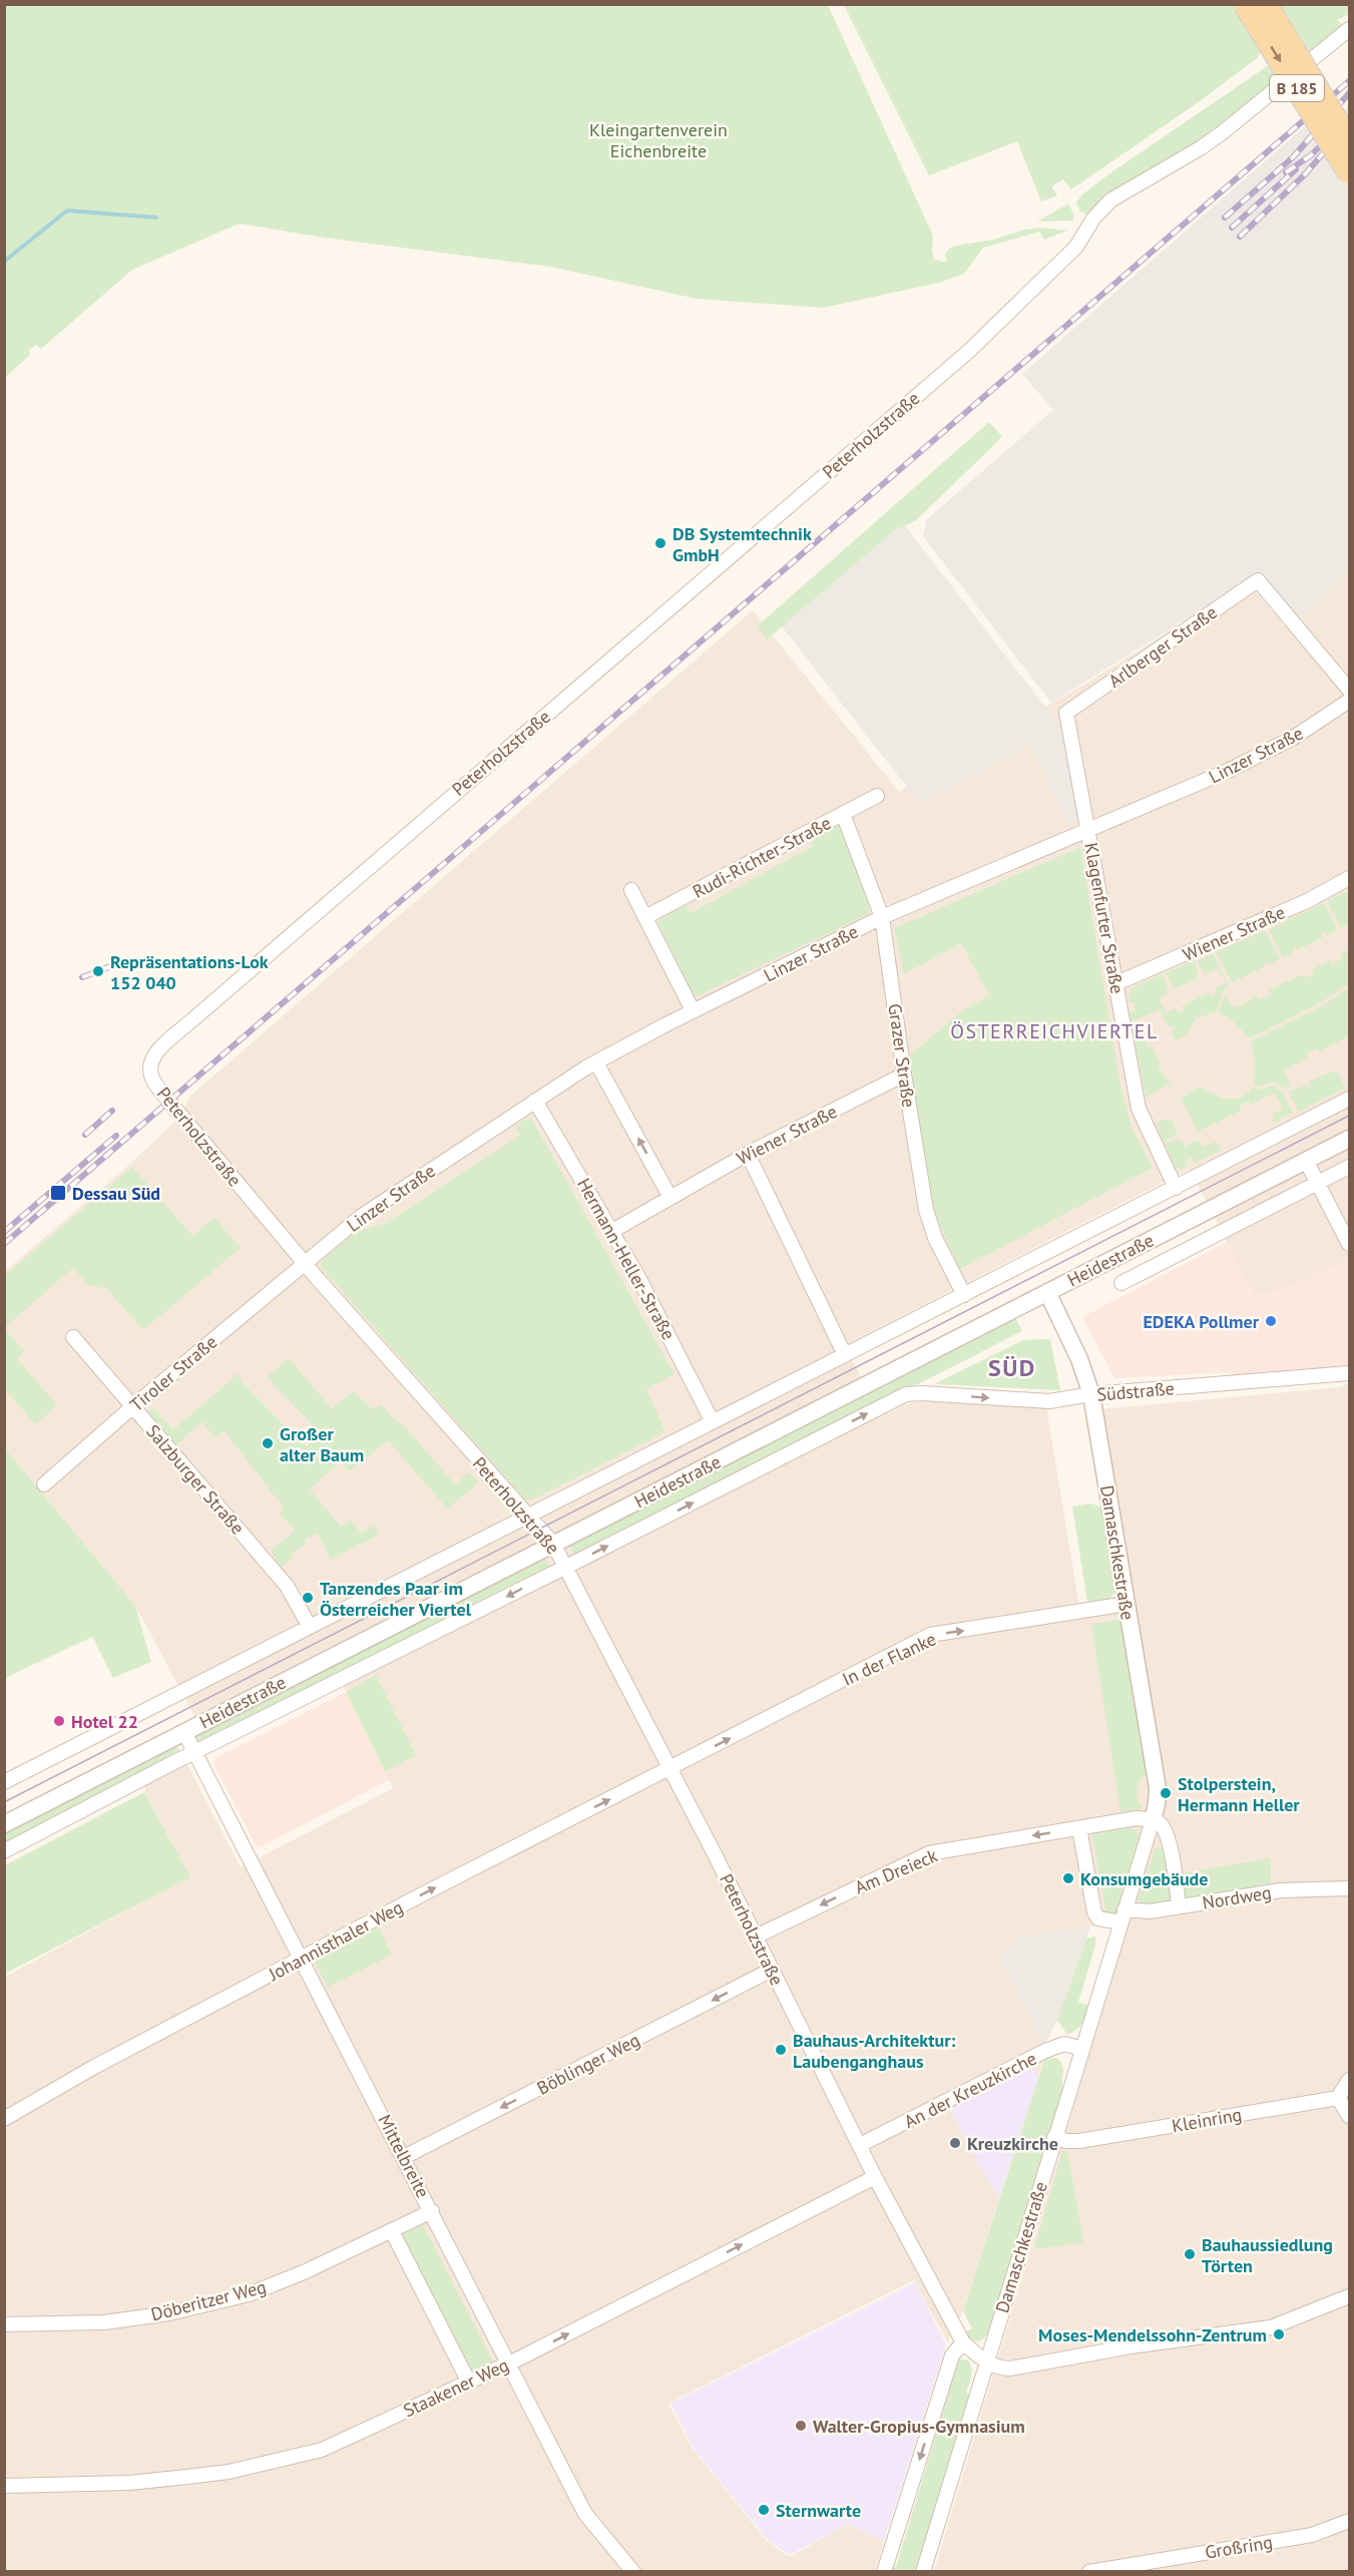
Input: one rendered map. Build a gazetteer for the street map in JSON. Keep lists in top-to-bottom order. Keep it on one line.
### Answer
{"streets":{"main road":["B 185"],"street":["Peterholzstraße","Arlberger Straße","Linzer Straße","Rudi-Richter-Straße","Klagenfurter Straße","Wiener Straße","Grazer Straße","Hermann-Heller-Straße","Heidestraße","Tiroler Straße","Südstraße","Salzburger Straße","Damaschkestraße","In der Flanke","Am Dreieck","Nordweg","Johannisthaler Weg","Böblinger Weg","An der Kreuzkirche","Kleinring","Mittelbreite","Döberitzer Weg","Staakener Weg","Großring"]},"crossings":[["Peterholzstraße","Linzer Straße"],["Peterholzstraße","Heidestraße"],["Peterholzstraße","Tiroler Straße"],["Peterholzstraße","Damaschkestraße"],["Peterholzstraße","In der Flanke"],["Peterholzstraße","Am Dreieck"],["Peterholzstraße","Johannisthaler Weg"],["Peterholzstraße","Böblinger Weg"],["Peterholzstraße","An der Kreuzkirche"],["Peterholzstraße","Staakener Weg"],["Arlberger Straße","Klagenfurter Straße"],["Linzer Straße","Klagenfurter Straße"],["Linzer Straße","Grazer Straße"],["Linzer Straße","Hermann-Heller-Straße"],["Linzer Straße","Tiroler Straße"],["Rudi-Richter-Straße","Grazer Straße"],["Klagenfurter Straße","Wiener Straße"],["Klagenfurter Straße","Heidestraße"],["Wiener Straße","Grazer Straße"],["Wiener Straße","Hermann-Heller-Straße"],["Grazer Straße","Heidestraße"],["Hermann-Heller-Straße","Heidestraße"],["Heidestraße","Südstraße"],["Heidestraße","Salzburger Straße"],["Heidestraße","Damaschkestraße"],["Heidestraße","Mittelbreite"],["Tiroler Straße","Salzburger Straße"],["Südstraße","Damaschkestraße"],["Damaschkestraße","In der Flanke"],["Damaschkestraße","Am Dreieck"],["Damaschkestraße","Nordweg"],["Damaschkestraße","An der Kreuzkirche"],["Damaschkestraße","Kleinring"],["In der Flanke","Johannisthaler Weg"],["Johannisthaler Weg","Mittelbreite"],["Böblinger Weg","Mittelbreite"],["Mittelbreite","Döberitzer Weg"],["Mittelbreite","Staakener Weg"]],"one_way":["Südstraße","In der Flanke","Am Dreieck","Johannisthaler Weg","Böblinger Weg","Staakener Weg"],"districts":["ÖSTERREICHVIERTEL","SÜD"],"parks":["Kleingartenverein Eichenbreite"],"places":{"other":["DB Systemtechnik GmbH","Repräsentations-Lok 152 040","EDEKA Pollmer","Großer alter Baum","Tanzendes Paar im Österreicher Viertel","Hotel 22","Stolperstein, Hermann Heller","Konsumgebäude","Bauhaus-Architektur: Laubenganghaus","Kreuzkirche","Bauhaussiedlung Törten","Moses-Mendelssohn-Zentrum","Walter-Gropius-Gymnasium","Sternwarte"],"transit":["Dessau Süd"]}}
